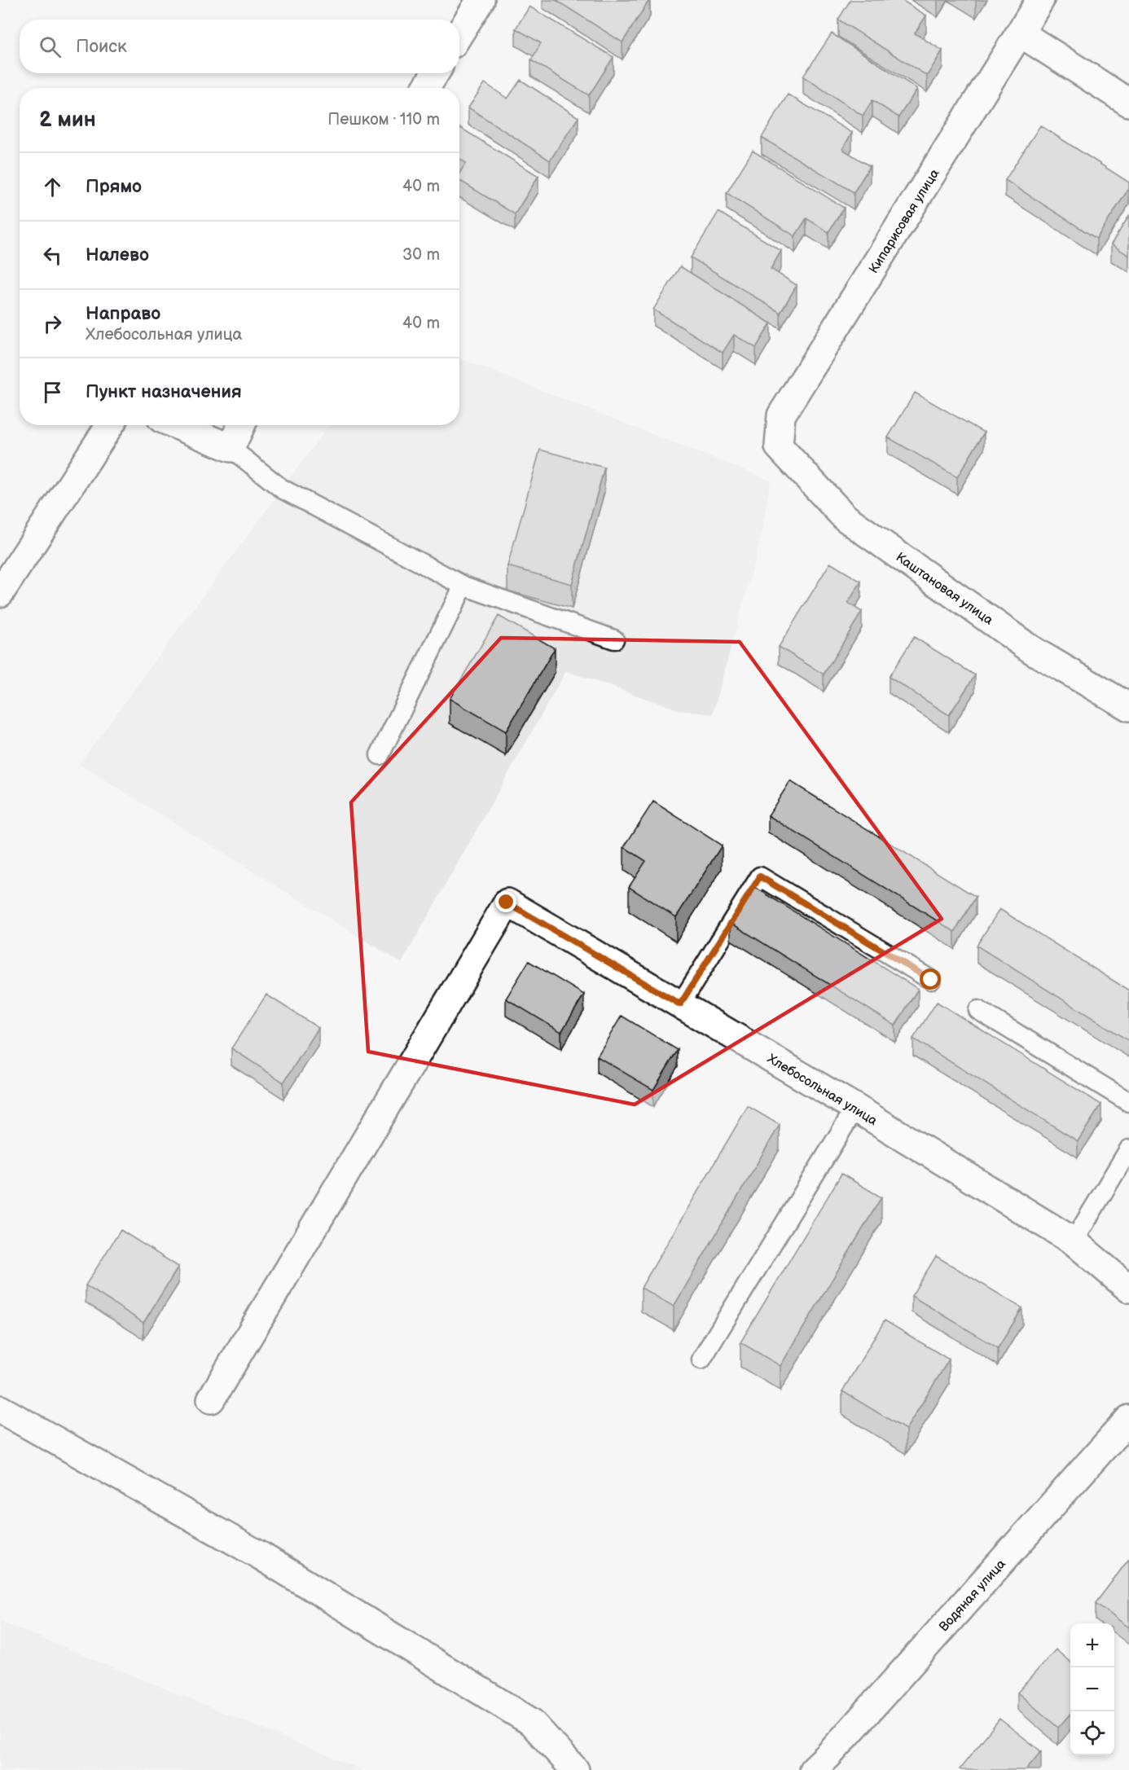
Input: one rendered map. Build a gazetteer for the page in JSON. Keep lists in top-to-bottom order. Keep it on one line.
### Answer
{"streets":{"street":["Кипарисовая улица","Каштановая улица","Хлебосольная улица","Водяная улица"]},"crossings":[["Кипарисовая улица","Каштановая улица"]],"page":{"search":"Поиск","heading":["2 мин","Пешком · 110 m"],"list":[["Прямо","40 m"],["Налево","30 m"],["Направо","Хлебосольная улица","40 m"],"Пункт назначения"],"map_buttons":["+","−"]}}
